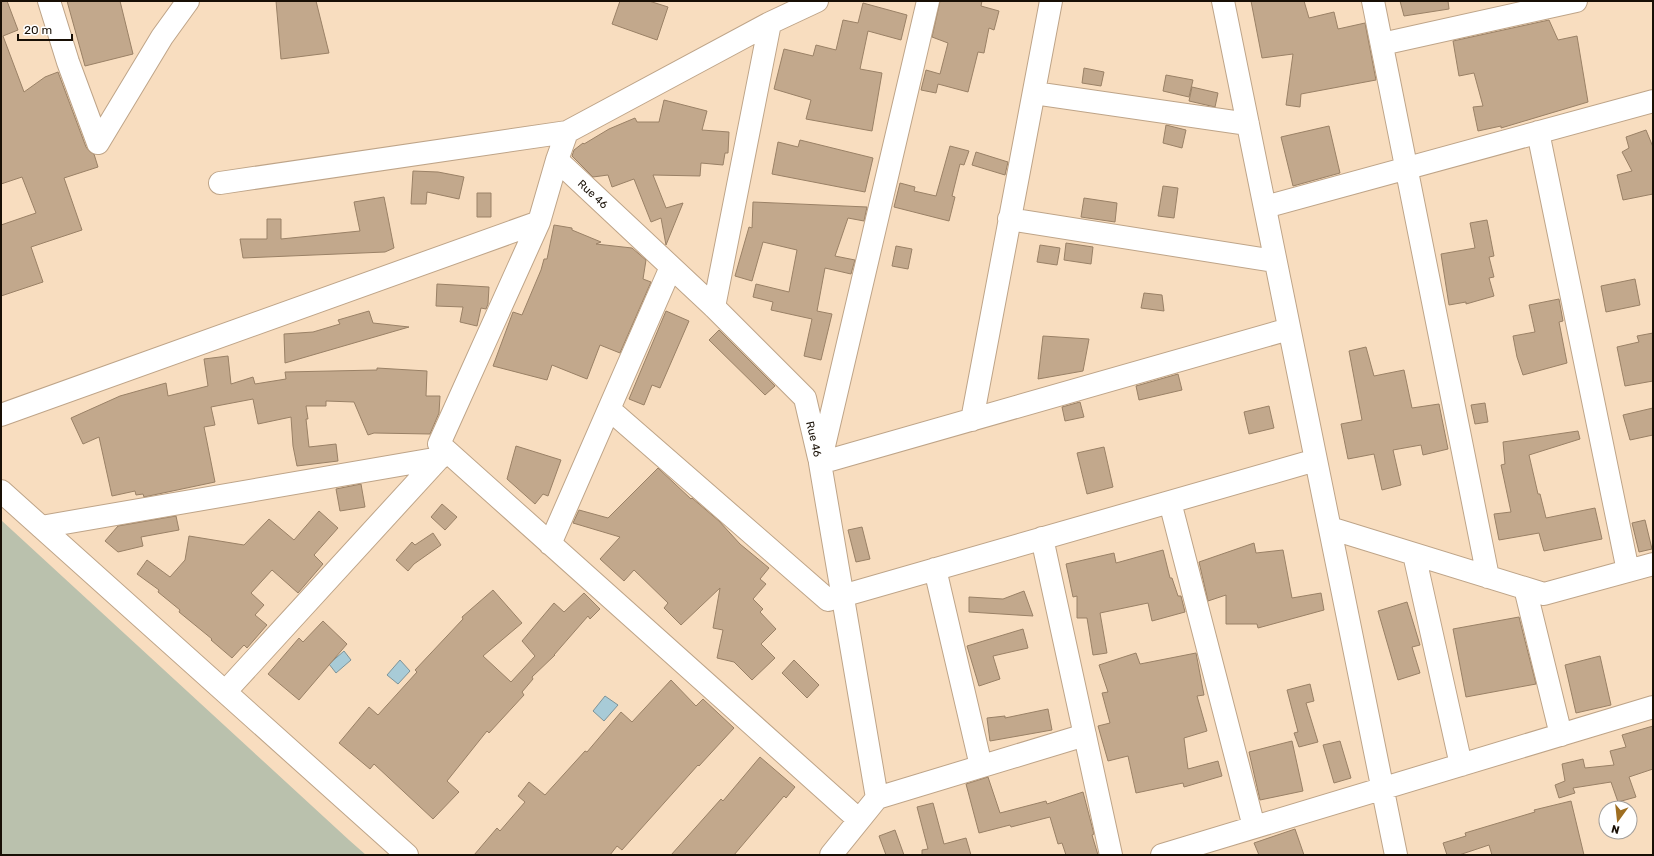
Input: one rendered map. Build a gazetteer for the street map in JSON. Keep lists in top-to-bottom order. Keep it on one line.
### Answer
{"streets":{"street":["Rue 46"]},"scale_bar":"20 m","north":"bottom"}
